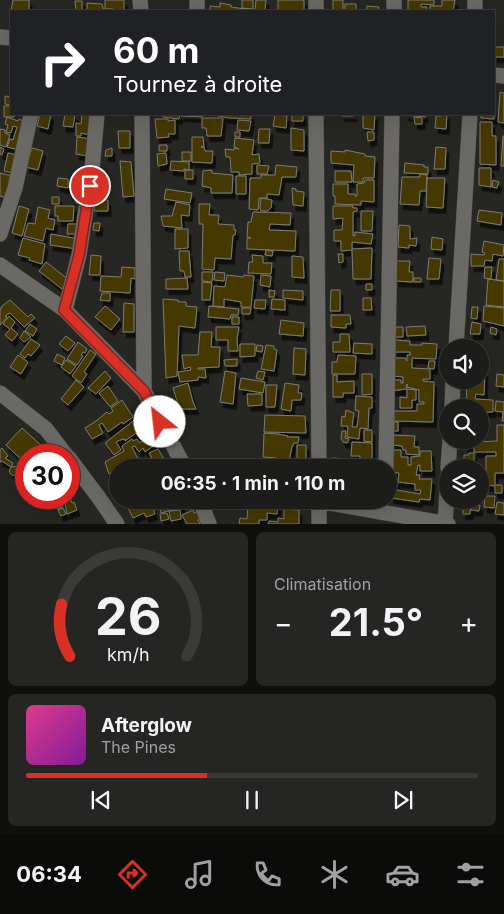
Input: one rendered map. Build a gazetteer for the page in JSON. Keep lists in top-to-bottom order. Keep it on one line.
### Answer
{"page":{"turn":["60 m","Tournez à droite"],"limit":"30","trip":"06:35 · 1 min · 110 m","tile":"Climatisation","heat":["−","21.5°","+"],"song":["Afterglow","The Pines"],"tabs":"06:34","gauge":["26","km/h"]}}
